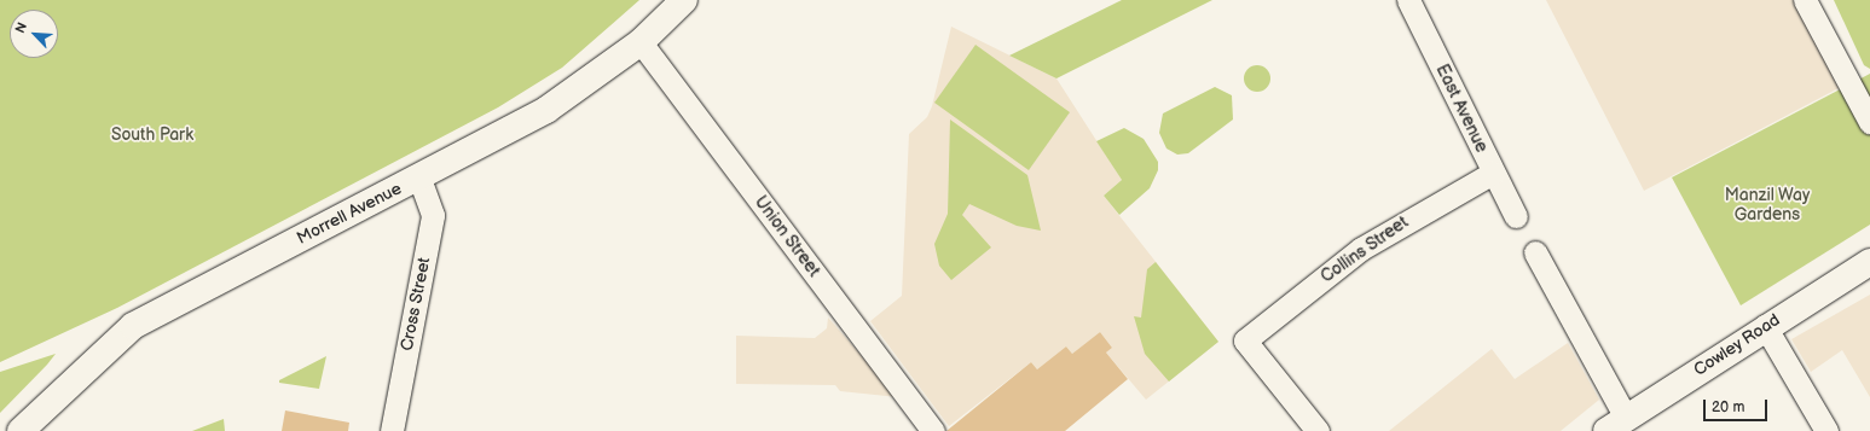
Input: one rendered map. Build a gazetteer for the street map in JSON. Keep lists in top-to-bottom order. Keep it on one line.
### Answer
{"streets":{"street":["East Avenue","Morrell Avenue","Union Street","Collins Street","Cross Street","Cowley Road"]},"crossings":[["East Avenue","Collins Street"],["Morrell Avenue","Union Street"],["Morrell Avenue","Cross Street"]],"parks":["South Park","Manzil Way Gardens"],"scale_bar":"20 m","north":"top left"}
